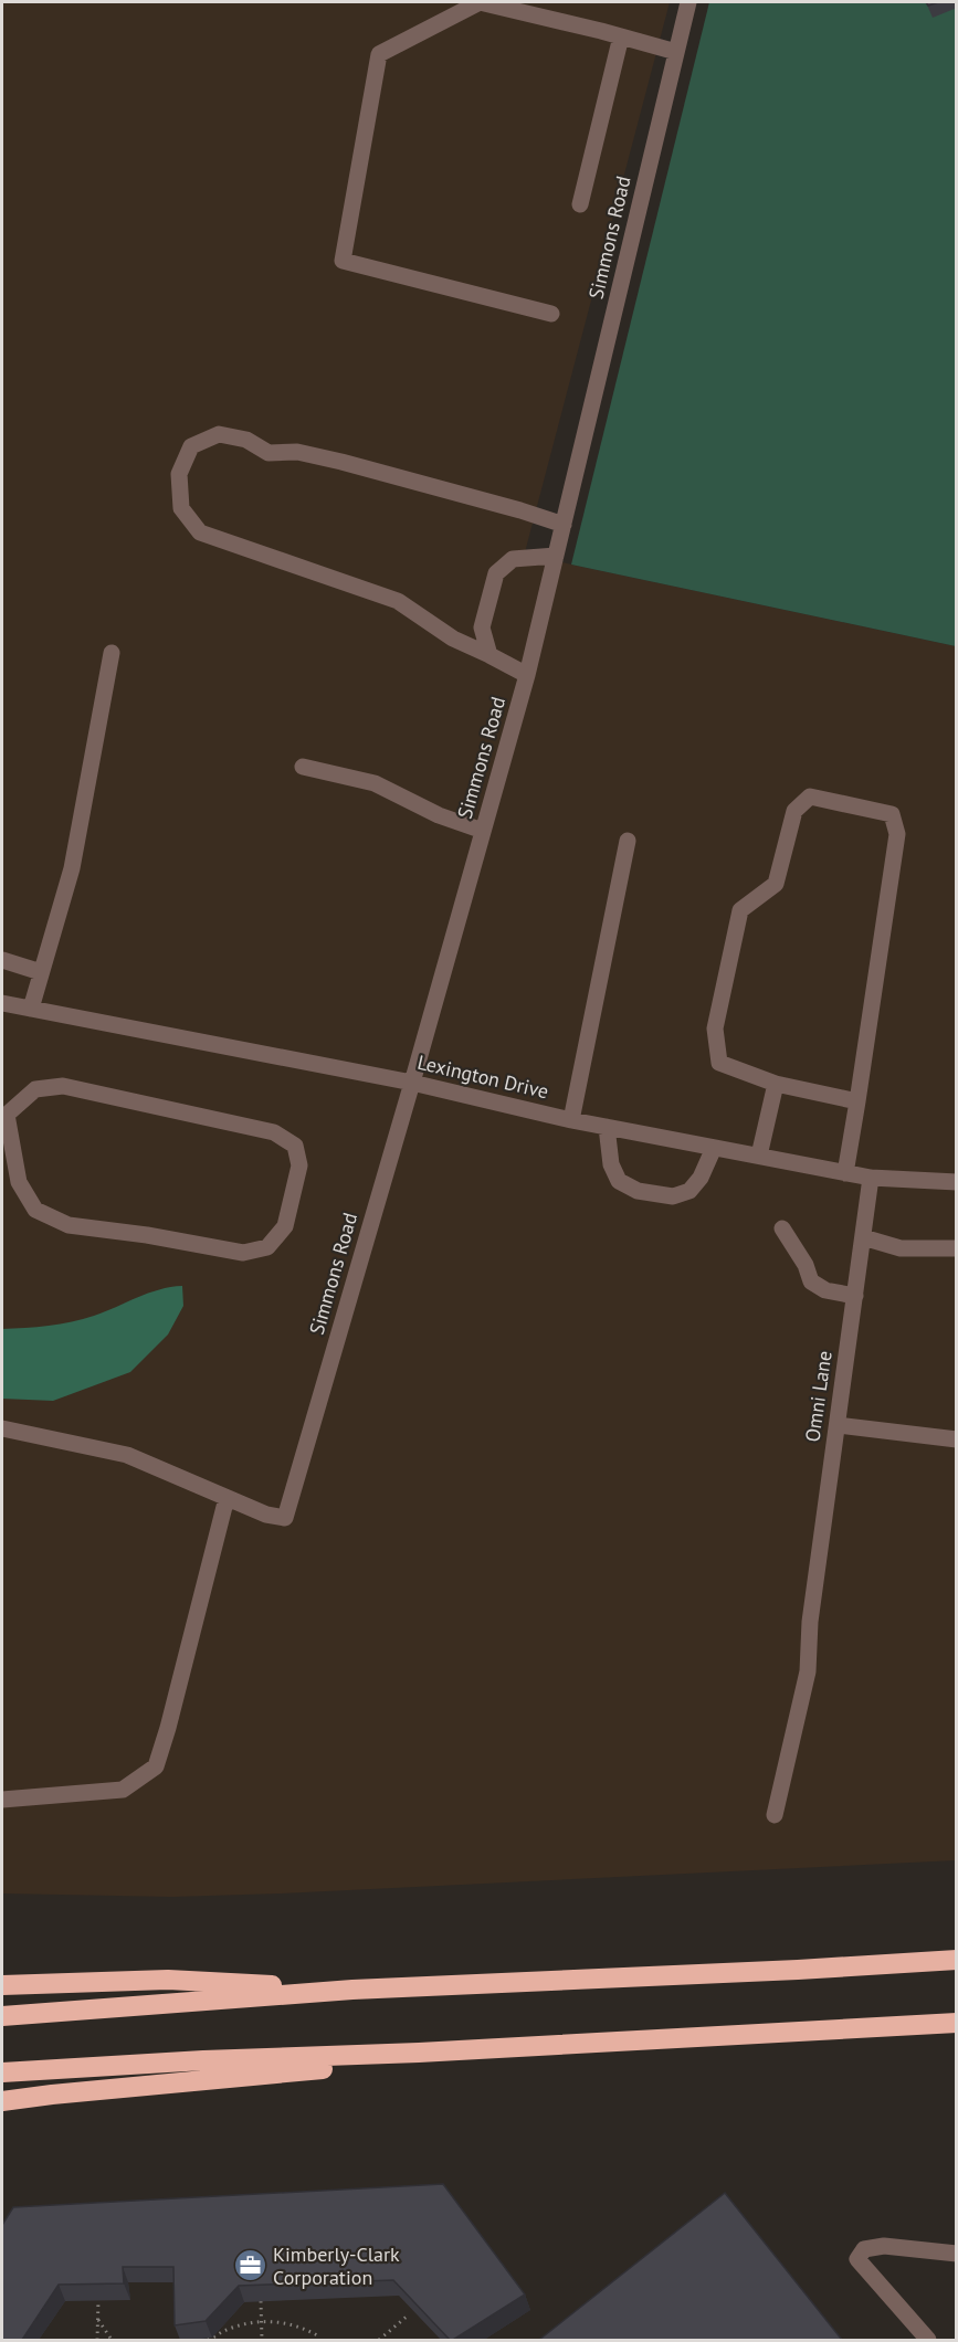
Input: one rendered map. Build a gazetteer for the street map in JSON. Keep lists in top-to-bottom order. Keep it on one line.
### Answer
{"streets":{"street":["Simmons Road","Lexington Drive","Omni Lane"]},"crossings":[["Simmons Road","Lexington Drive"],["Lexington Drive","Omni Lane"]],"places":{"office":["Kimberly-Clark Corporation"]}}
